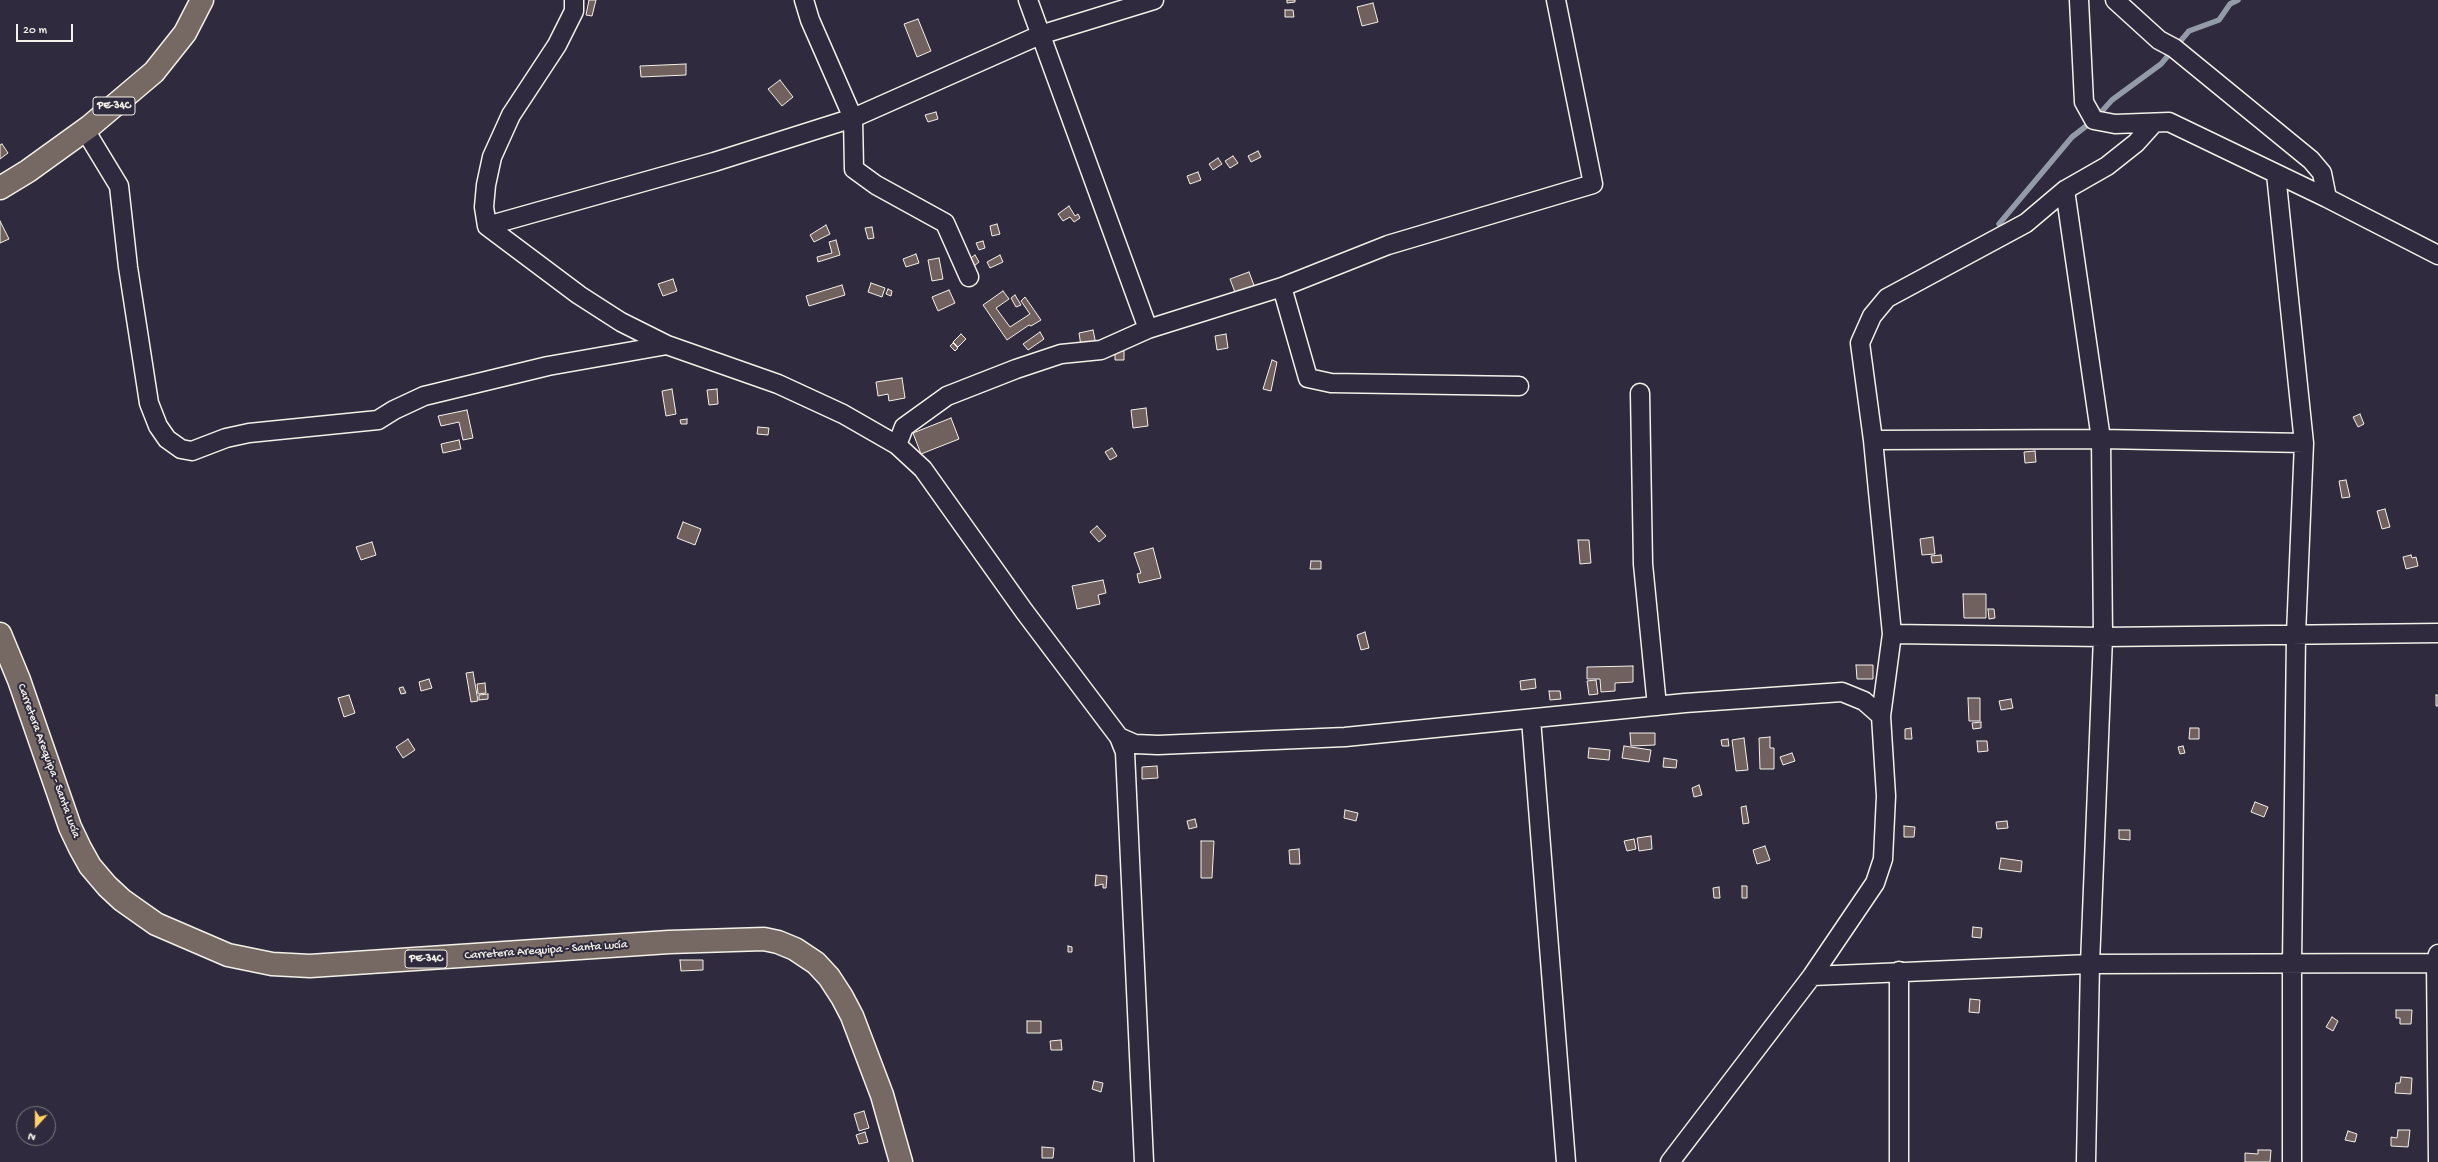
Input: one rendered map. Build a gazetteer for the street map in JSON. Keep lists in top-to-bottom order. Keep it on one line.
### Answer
{"streets":{"main road":["PE-34C","Carretera Arequipa - Santa Lucía"]},"scale_bar":"20 m","north":"bottom"}
